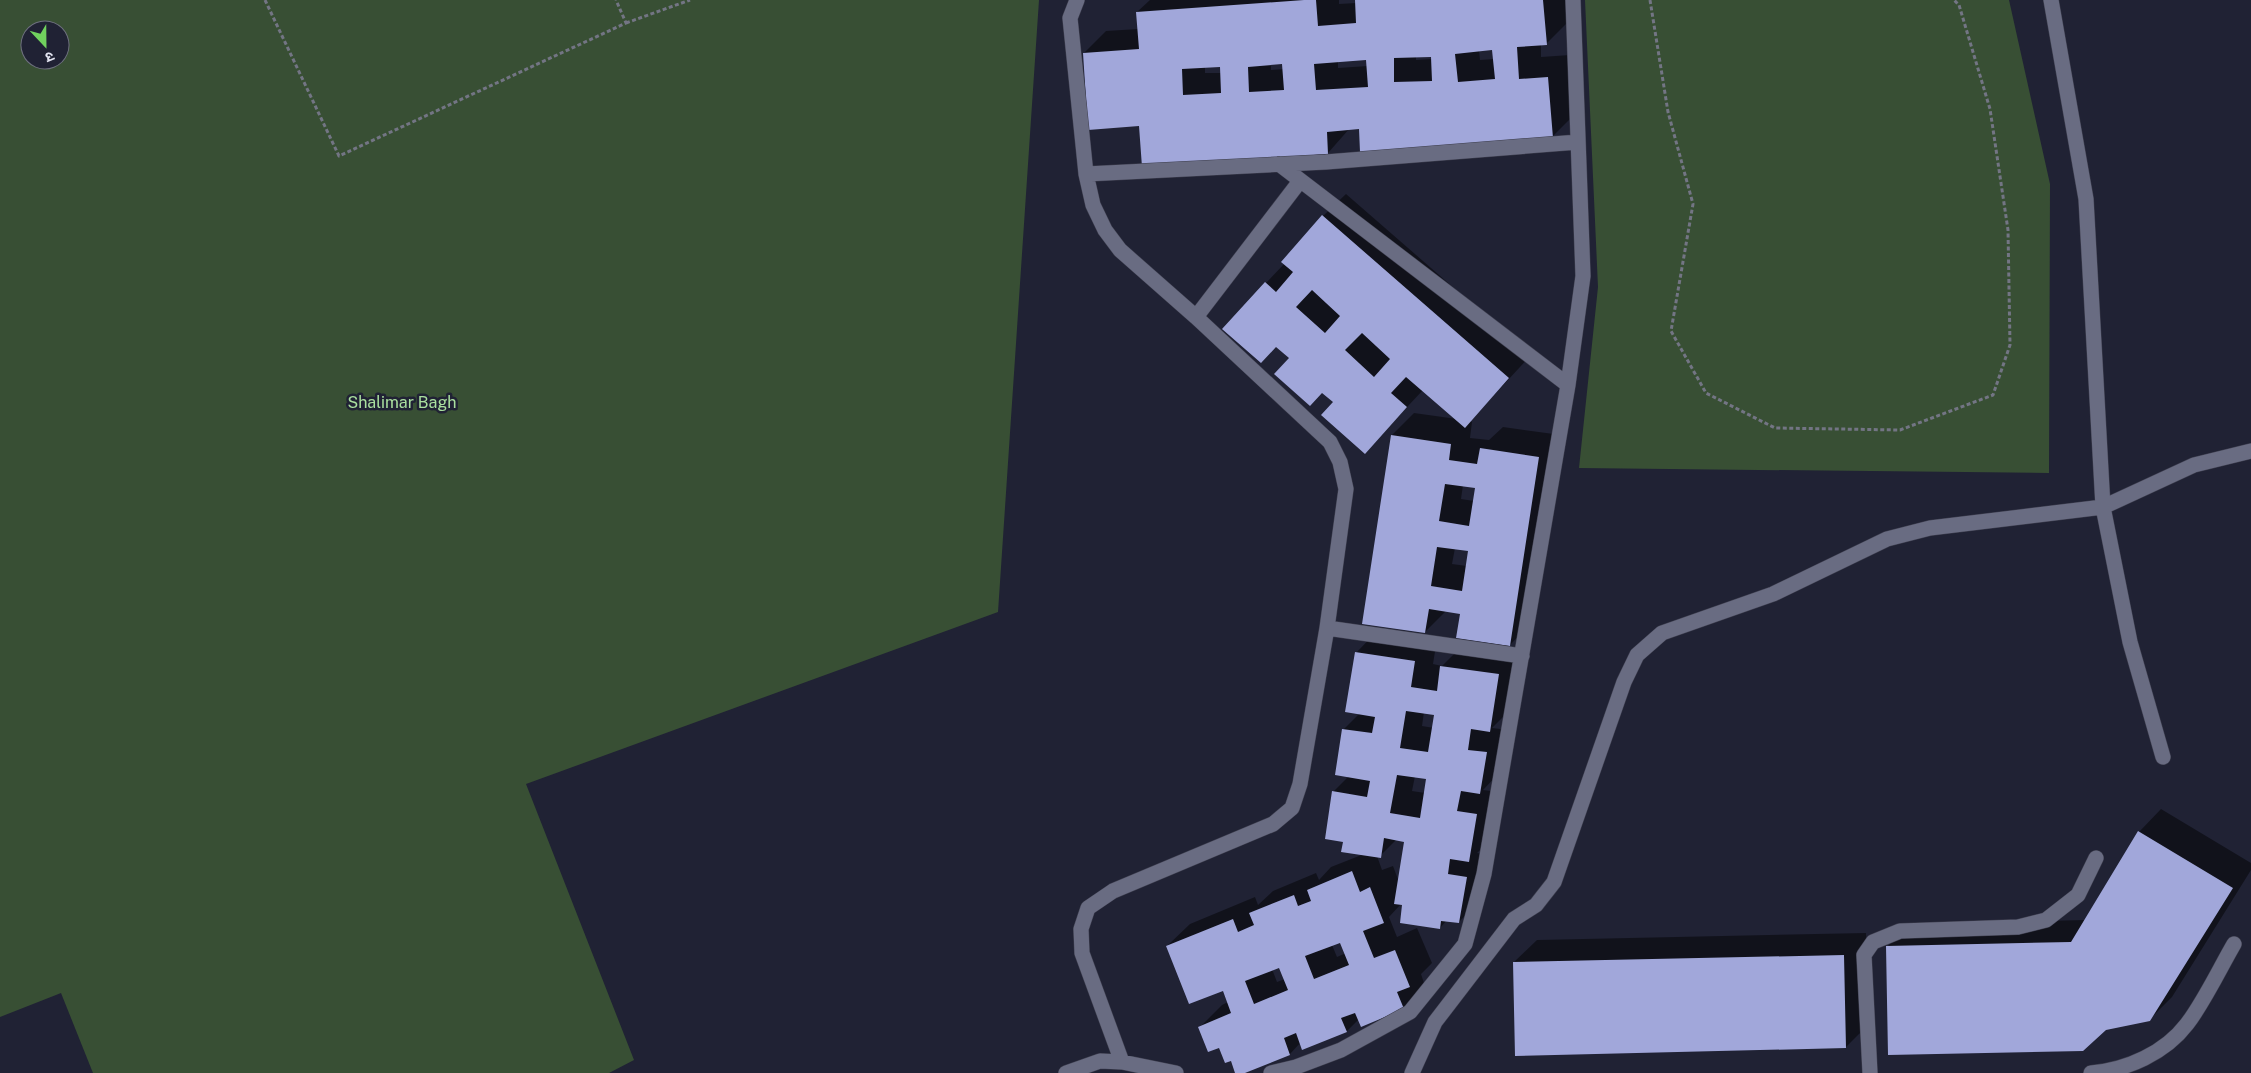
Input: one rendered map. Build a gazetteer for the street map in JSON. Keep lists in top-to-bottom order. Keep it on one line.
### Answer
{"parks":["Shalimar Bagh"],"north":"bottom"}
